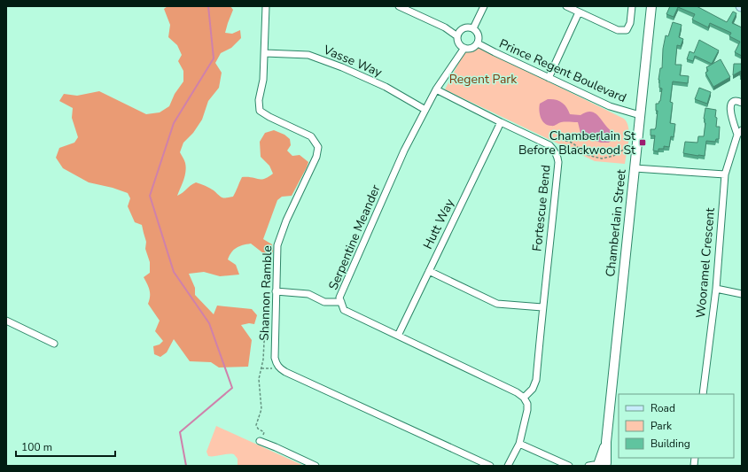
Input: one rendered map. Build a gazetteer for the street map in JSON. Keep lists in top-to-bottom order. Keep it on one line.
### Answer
{"streets":{"main road":["Chamberlain Street"],"street":["Vasse Way","Prince Regent Boulevard","Fortescue Bend","Hutt Way","Serpentine Meander","Wooramel Crescent","Shannon Ramble"]},"crossings":[["Vasse Way","Serpentine Meander"],["Vasse Way","Shannon Ramble"],["Prince Regent Boulevard","Chamberlain Street"],["Prince Regent Boulevard","Serpentine Meander"],["Fortescue Bend","Hutt Way"],["Fortescue Bend","Serpentine Meander"],["Hutt Way","Serpentine Meander"]],"parks":["Regent Park"],"places":{"transit":["Chamberlain St Before Blackwood St"]},"legend":["Road","Park","Building"],"scale_bar":"100 m"}
